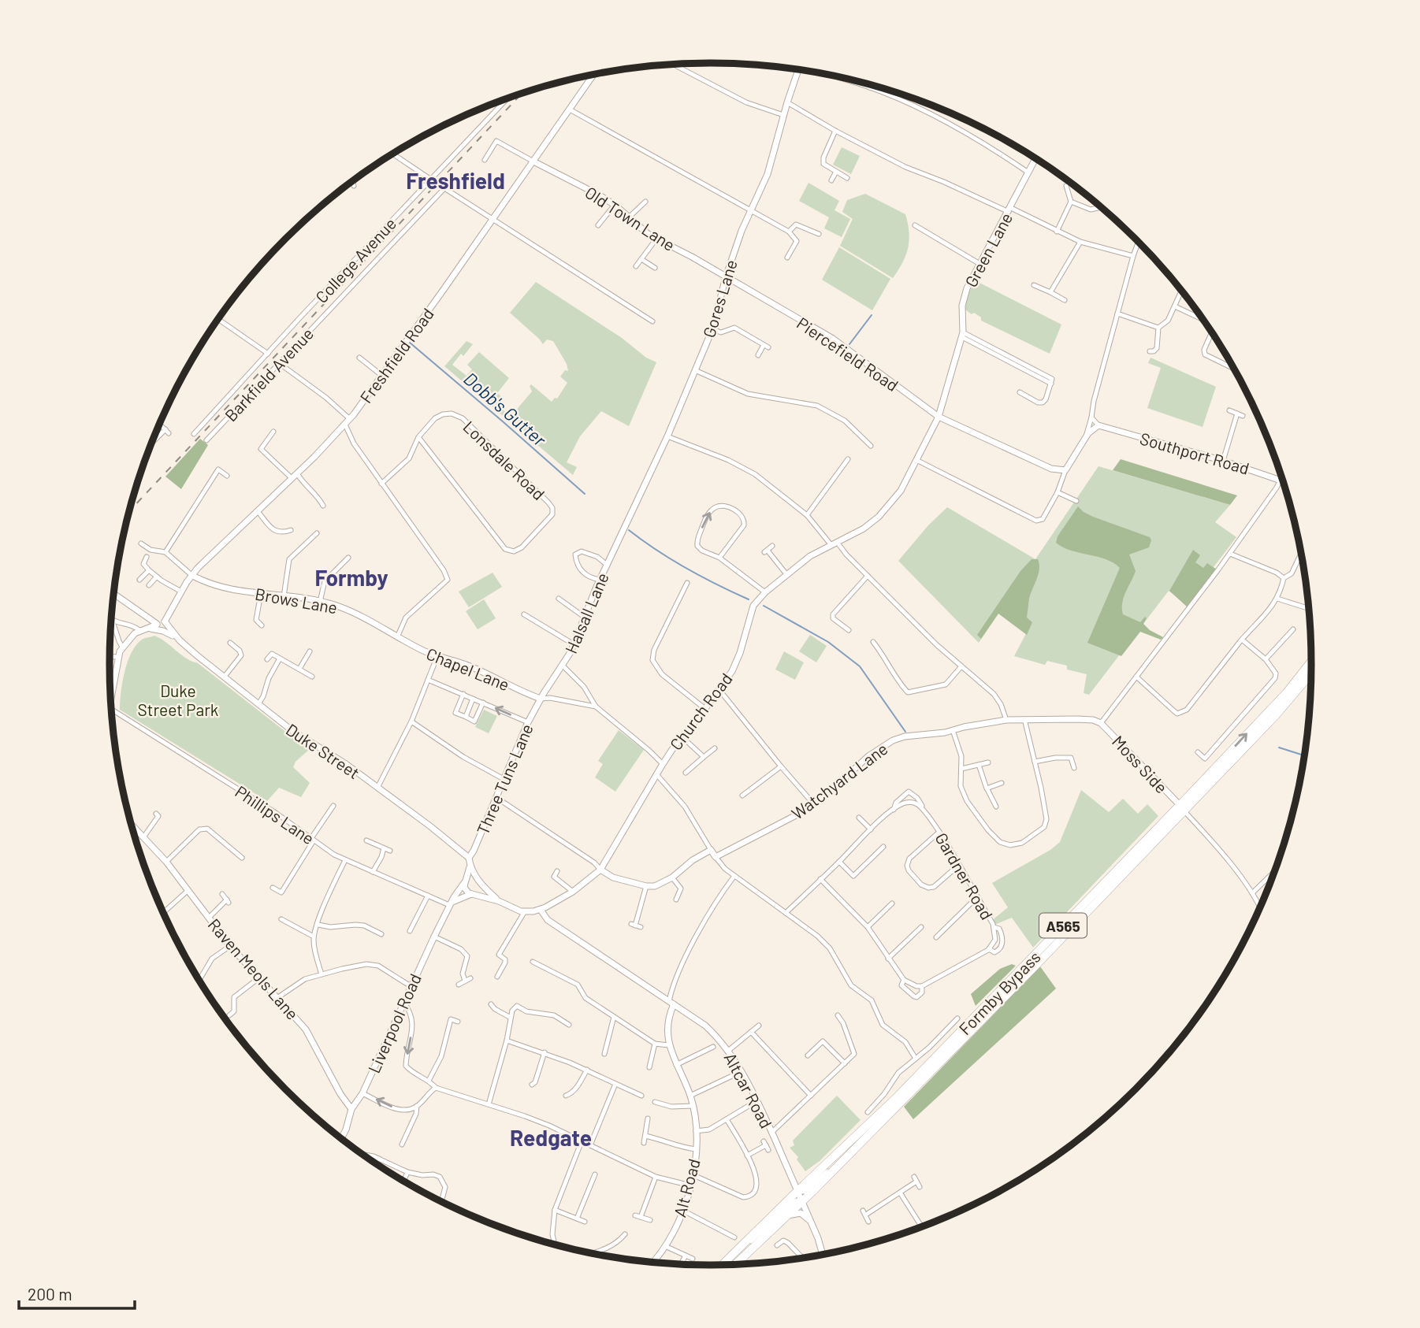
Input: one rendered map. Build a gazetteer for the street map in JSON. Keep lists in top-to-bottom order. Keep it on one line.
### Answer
{"streets":{"highway":["A565","Formby Bypass"],"street":["Old Town Lane","Green Lane","College Avenue","Gores Lane","Piercefield Road","Freshfield Road","Barkfield Avenue","Southport Road","Lonsdale Road","Brows Lane","Halsall Lane","Chapel Lane","Church Road","Duke Street","Moss Side","Three Tuns Lane","Watchyard Lane","Phillips Lane","Gardner Road","Raven Meols Lane","Liverpool Road","Altcar Road","Alt Road"]},"crossings":[["Old Town Lane","Gores Lane"],["Old Town Lane","Piercefield Road"],["Old Town Lane","Freshfield Road"],["Green Lane","Piercefield Road"],["Green Lane","Church Road"],["Gores Lane","Piercefield Road"],["Gores Lane","Halsall Lane"],["Piercefield Road","Church Road"],["Freshfield Road","Barkfield Avenue"],["Freshfield Road","Brows Lane"],["Freshfield Road","Duke Street"],["Brows Lane","Chapel Lane"],["Halsall Lane","Chapel Lane"],["Halsall Lane","Three Tuns Lane"],["Chapel Lane","Three Tuns Lane"],["Church Road","Altcar Road"],["Duke Street","Three Tuns Lane"],["Moss Side","Watchyard Lane"],["Moss Side","Formby Bypass"],["Phillips Lane","Liverpool Road"],["Raven Meols Lane","Liverpool Road"],["Formby Bypass","Altcar Road"],["Altcar Road","Alt Road"]],"districts":["Freshfield","Formby","Redgate"],"water":["Dobb's Gutter"],"parks":["Duke Street Park"],"scale_bar":"200 m"}
